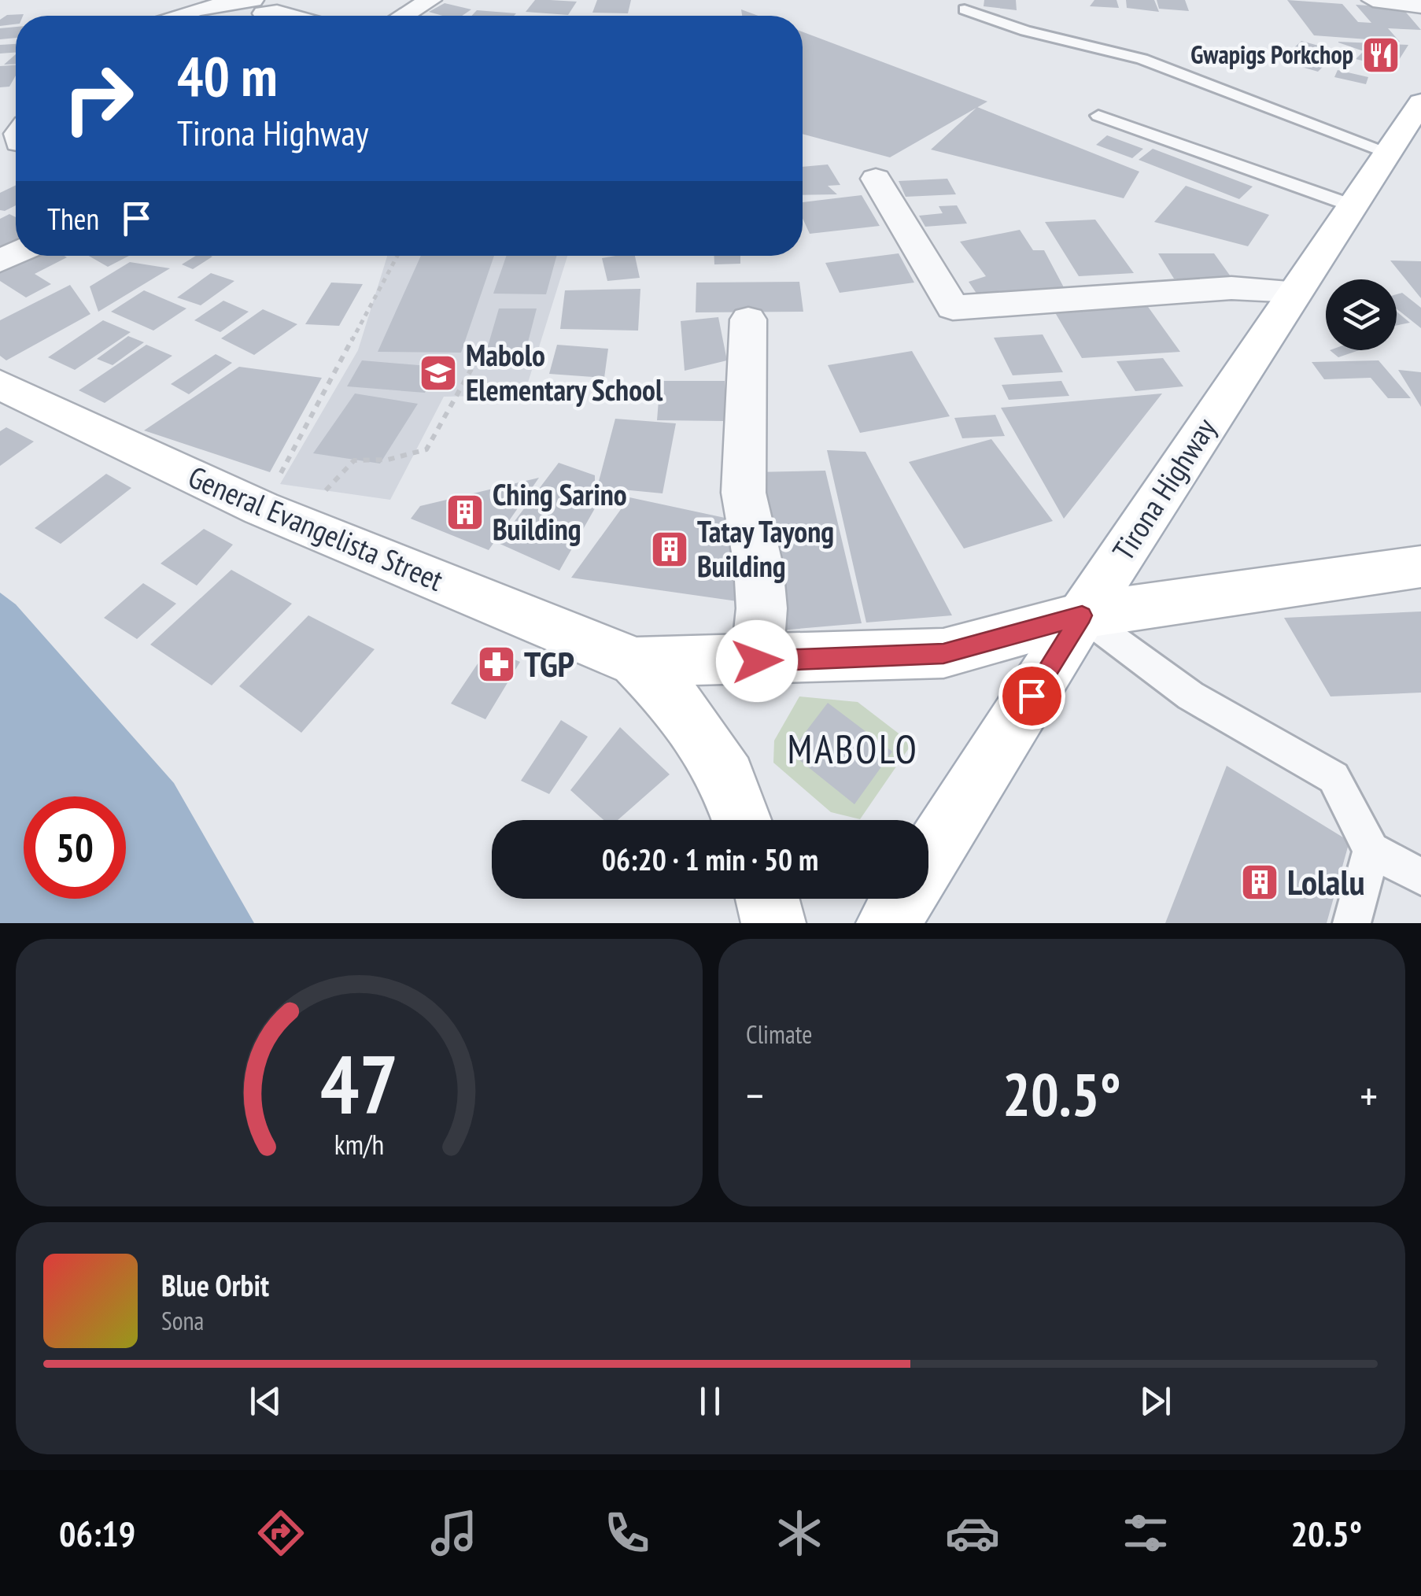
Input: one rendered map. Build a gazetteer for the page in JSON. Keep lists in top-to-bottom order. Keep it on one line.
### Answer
{"streets":{"main road":["Tirona Highway","General Evangelista Street"]},"crossings":[["Tirona Highway","General Evangelista Street"]],"districts":["MABOLO"],"places":{"restaurant":["Gwapigs Porkchop"],"school or university":["Mabolo Elementary School"],"building":["Ching Sarino Building","Tatay Tayong Building","Lolalu"],"pharmacy":["TGP"]},"page":{"turn":["40 m","Tirona Highway"],"then":"Then","limit":"50","trip":"06:20 · 1 min · 50 m","tile":"Climate","heat":["−","20.5°","+"],"song":["Blue Orbit","Sona"],"tabs":["06:19","20.5°"],"gauge":["47","km/h"]}}
